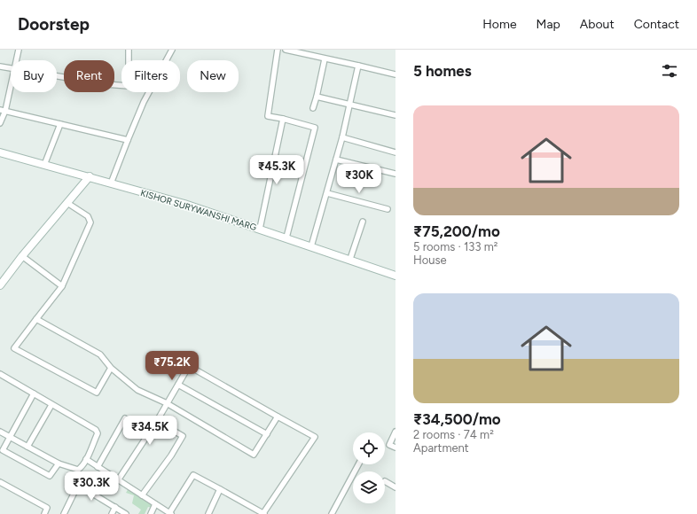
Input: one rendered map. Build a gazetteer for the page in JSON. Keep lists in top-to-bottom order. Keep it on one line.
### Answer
{"streets":{"street":["KISHOR SURYWANSHI MARG"]},"page":{"header":"Doorstep","nav":["Home","Map","About","Contact"],"heading":"5 homes","chip":["Buy","Rent","Filters","New"],"list":[{"name":"₹75,200/mo","note":"5 rooms · 133 m² · House"},{"name":"₹34,500/mo","note":"2 rooms · 74 m² · Apartment"}],"price":["₹45.3K","₹30K","₹75.2K","₹34.5K","₹30.3K"]}}
